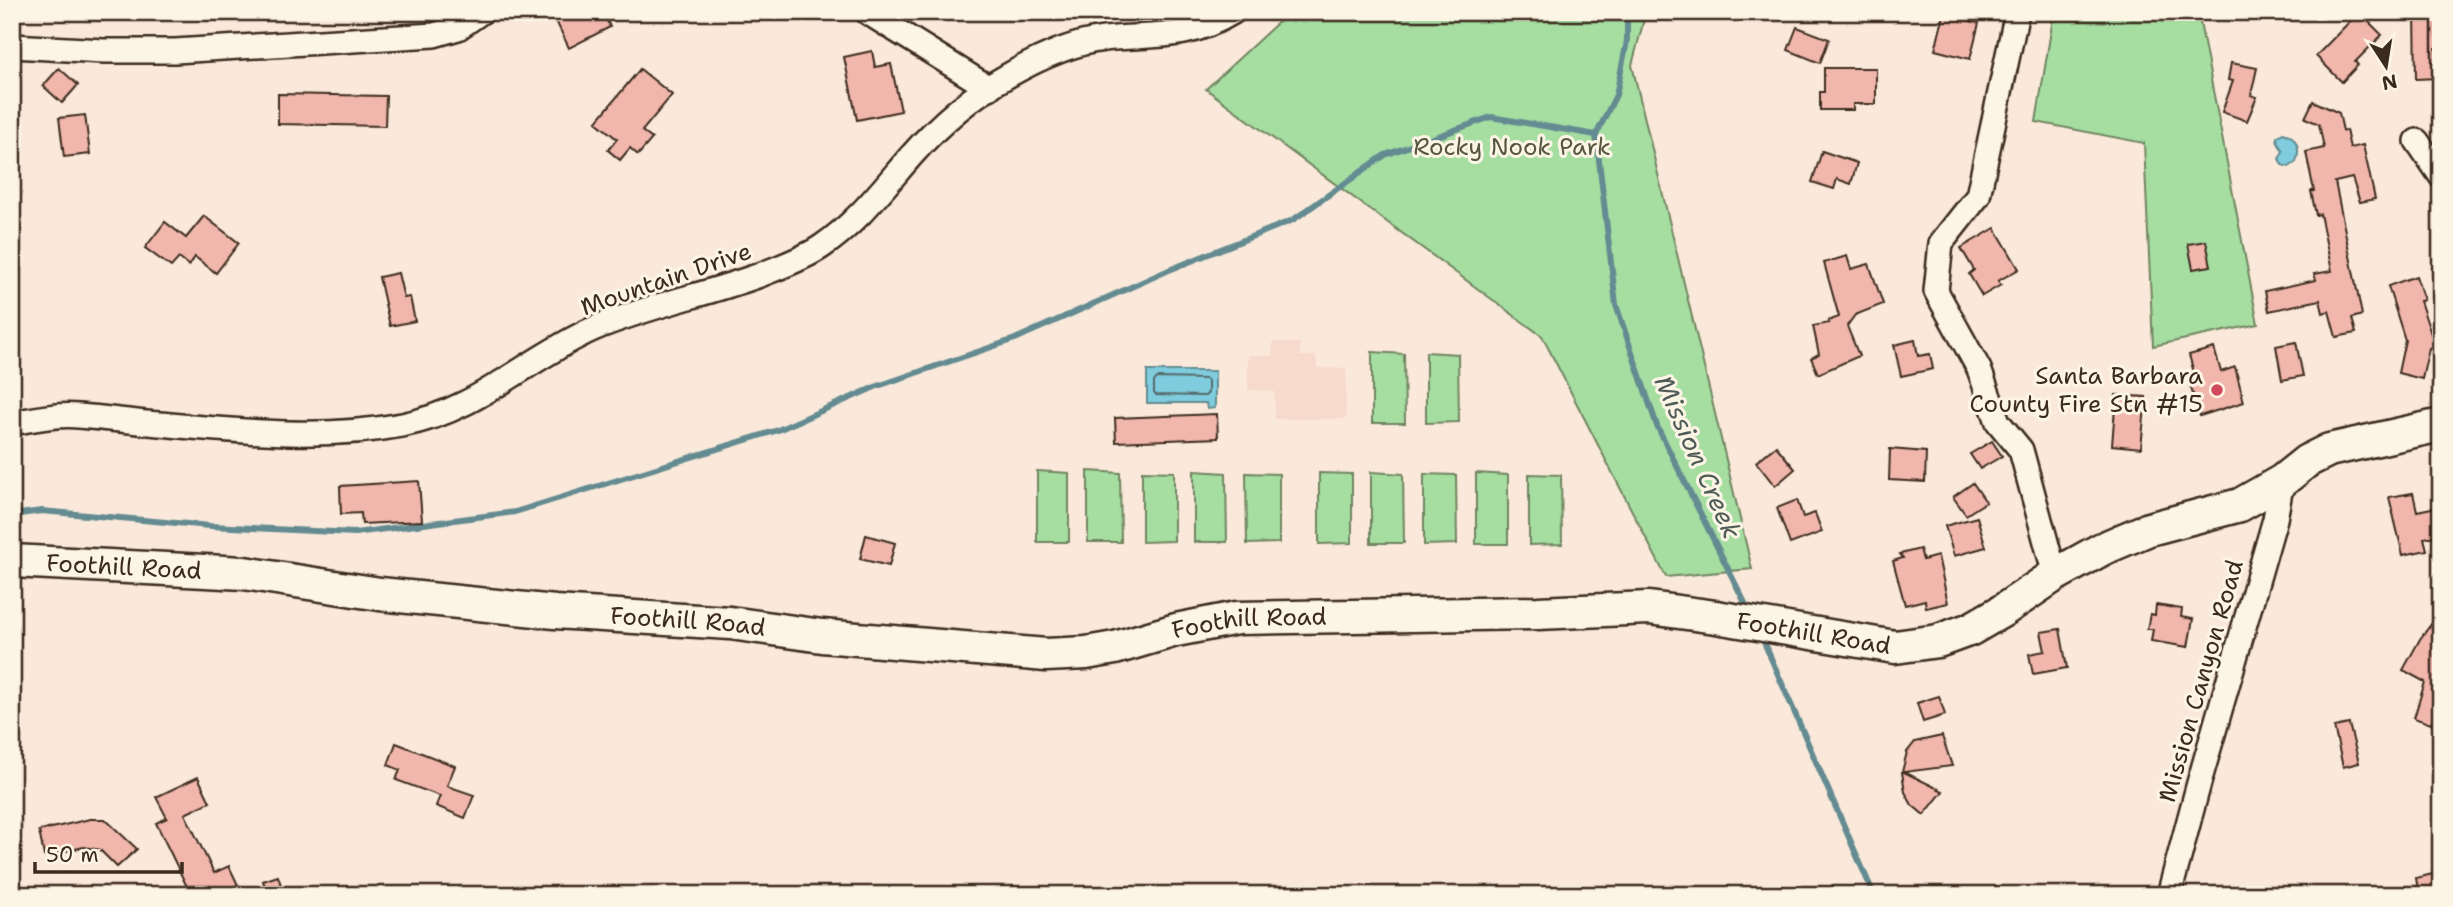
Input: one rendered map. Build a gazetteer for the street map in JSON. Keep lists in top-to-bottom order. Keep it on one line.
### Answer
{"streets":{"main road":["Foothill Road"],"street":["Mountain Drive","Mission Canyon Road"]},"crossings":[["Foothill Road","Mission Canyon Road"]],"water":["Mission Creek"],"parks":["Rocky Nook Park"],"places":["Santa Barbara County Fire Stn #15"],"scale_bar":"50 m","north":"bottom"}
